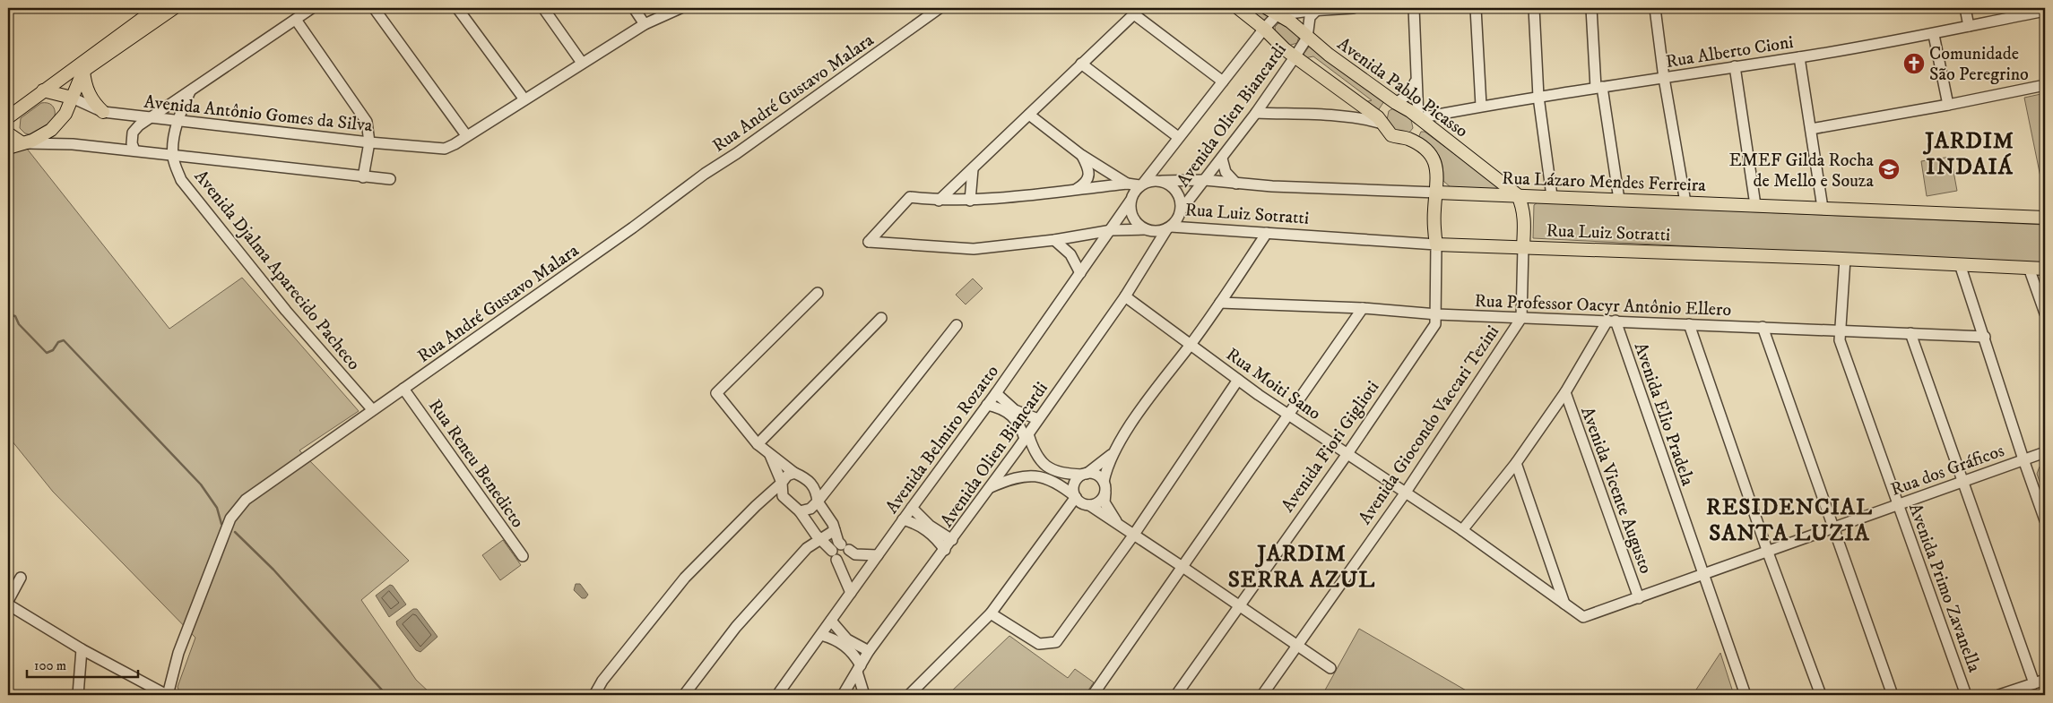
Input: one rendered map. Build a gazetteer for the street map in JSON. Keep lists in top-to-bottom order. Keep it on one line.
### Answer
{"streets":{"main road":["Avenida Pablo Picasso","Rua Lázaro Mendes Ferreira","Rua Luiz Sotratti","Avenida Giocondo Vaccari Tezini","Avenida Fiori Giglioti"],"street":["Rua Alberto Cioni","Rua André Gustavo Malara","Avenida Antônio Gomes da Silva","Avenida Olien Biancardi","Avenida Djalma Aparecido Pacheco","Rua Professor Oacyr Antônio Ellero","Rua Moiti Sano","Avenida Elio Pradela","Avenida Belmiro Rozatto","Rua Reneu Benedicto","Rua dos Gráficos","Avenida Vicente Augusto","Avenida Primo Zavanella"]},"crossings":[["Rua Alberto Cioni","Avenida Pablo Picasso"],["Avenida Pablo Picasso","Avenida Olien Biancardi"],["Avenida Pablo Picasso","Rua Lázaro Mendes Ferreira"],["Avenida Pablo Picasso","Avenida Giocondo Vaccari Tezini"],["Rua André Gustavo Malara","Avenida Djalma Aparecido Pacheco"],["Rua André Gustavo Malara","Rua Reneu Benedicto"],["Avenida Antônio Gomes da Silva","Avenida Djalma Aparecido Pacheco"],["Avenida Olien Biancardi","Rua Lázaro Mendes Ferreira"],["Avenida Olien Biancardi","Rua Luiz Sotratti"],["Avenida Olien Biancardi","Rua Moiti Sano"],["Avenida Olien Biancardi","Avenida Belmiro Rozatto"],["Rua Lázaro Mendes Ferreira","Rua Luiz Sotratti"],["Rua Lázaro Mendes Ferreira","Avenida Giocondo Vaccari Tezini"],["Rua Lázaro Mendes Ferreira","Avenida Belmiro Rozatto"],["Rua Lázaro Mendes Ferreira","Avenida Fiori Giglioti"],["Rua Luiz Sotratti","Avenida Giocondo Vaccari Tezini"],["Rua Luiz Sotratti","Avenida Belmiro Rozatto"],["Rua Luiz Sotratti","Avenida Fiori Giglioti"],["Rua Luiz Sotratti","Avenida Primo Zavanella"],["Rua Professor Oacyr Antônio Ellero","Avenida Elio Pradela"],["Rua Professor Oacyr Antônio Ellero","Avenida Giocondo Vaccari Tezini"],["Rua Professor Oacyr Antônio Ellero","Avenida Fiori Giglioti"],["Rua Professor Oacyr Antônio Ellero","Avenida Primo Zavanella"],["Rua Moiti Sano","Avenida Giocondo Vaccari Tezini"],["Rua Moiti Sano","Avenida Fiori Giglioti"],["Rua Moiti Sano","Rua dos Gráficos"],["Avenida Elio Pradela","Rua dos Gráficos"],["Rua dos Gráficos","Avenida Vicente Augusto"],["Rua dos Gráficos","Avenida Primo Zavanella"]],"districts":["JARDIM INDAIÁ","RESIDENCIAL SANTA LUZIA","JARDIM SERRA AZUL"],"places":{"church":["Comunidade São Peregrino"],"school or university":["EMEF Gilda Rocha de Mello e Souza"]},"scale_bar":"100 m"}
